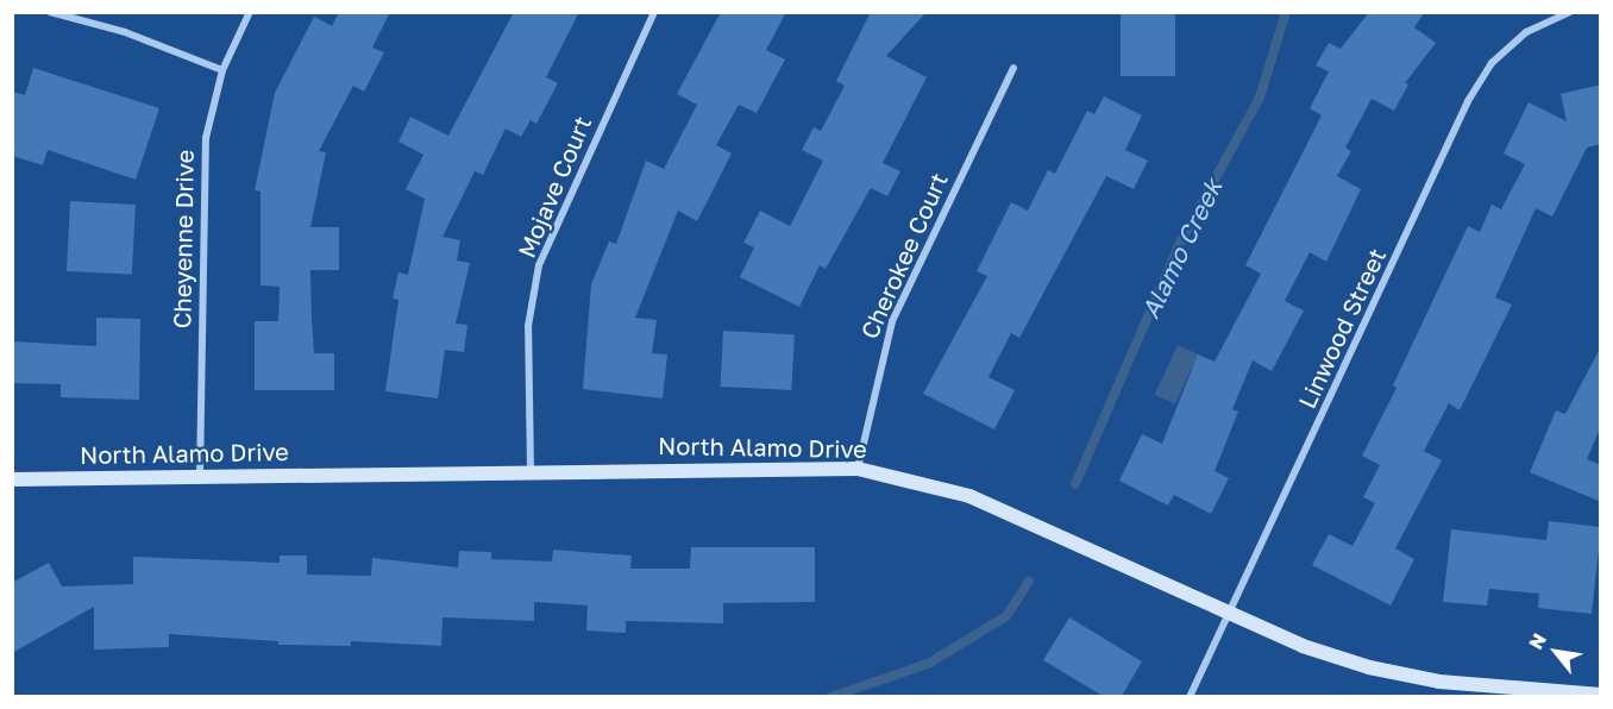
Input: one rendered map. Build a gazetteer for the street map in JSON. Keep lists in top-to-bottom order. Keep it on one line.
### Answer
{"streets":{"street":["Mojave Court","Cheyenne Drive","Cherokee Court","Linwood Street","North Alamo Drive"]},"crossings":[["Mojave Court","North Alamo Drive"],["Cheyenne Drive","North Alamo Drive"],["Cherokee Court","North Alamo Drive"],["Linwood Street","North Alamo Drive"]],"water":["Alamo Creek"],"north":"top left"}
